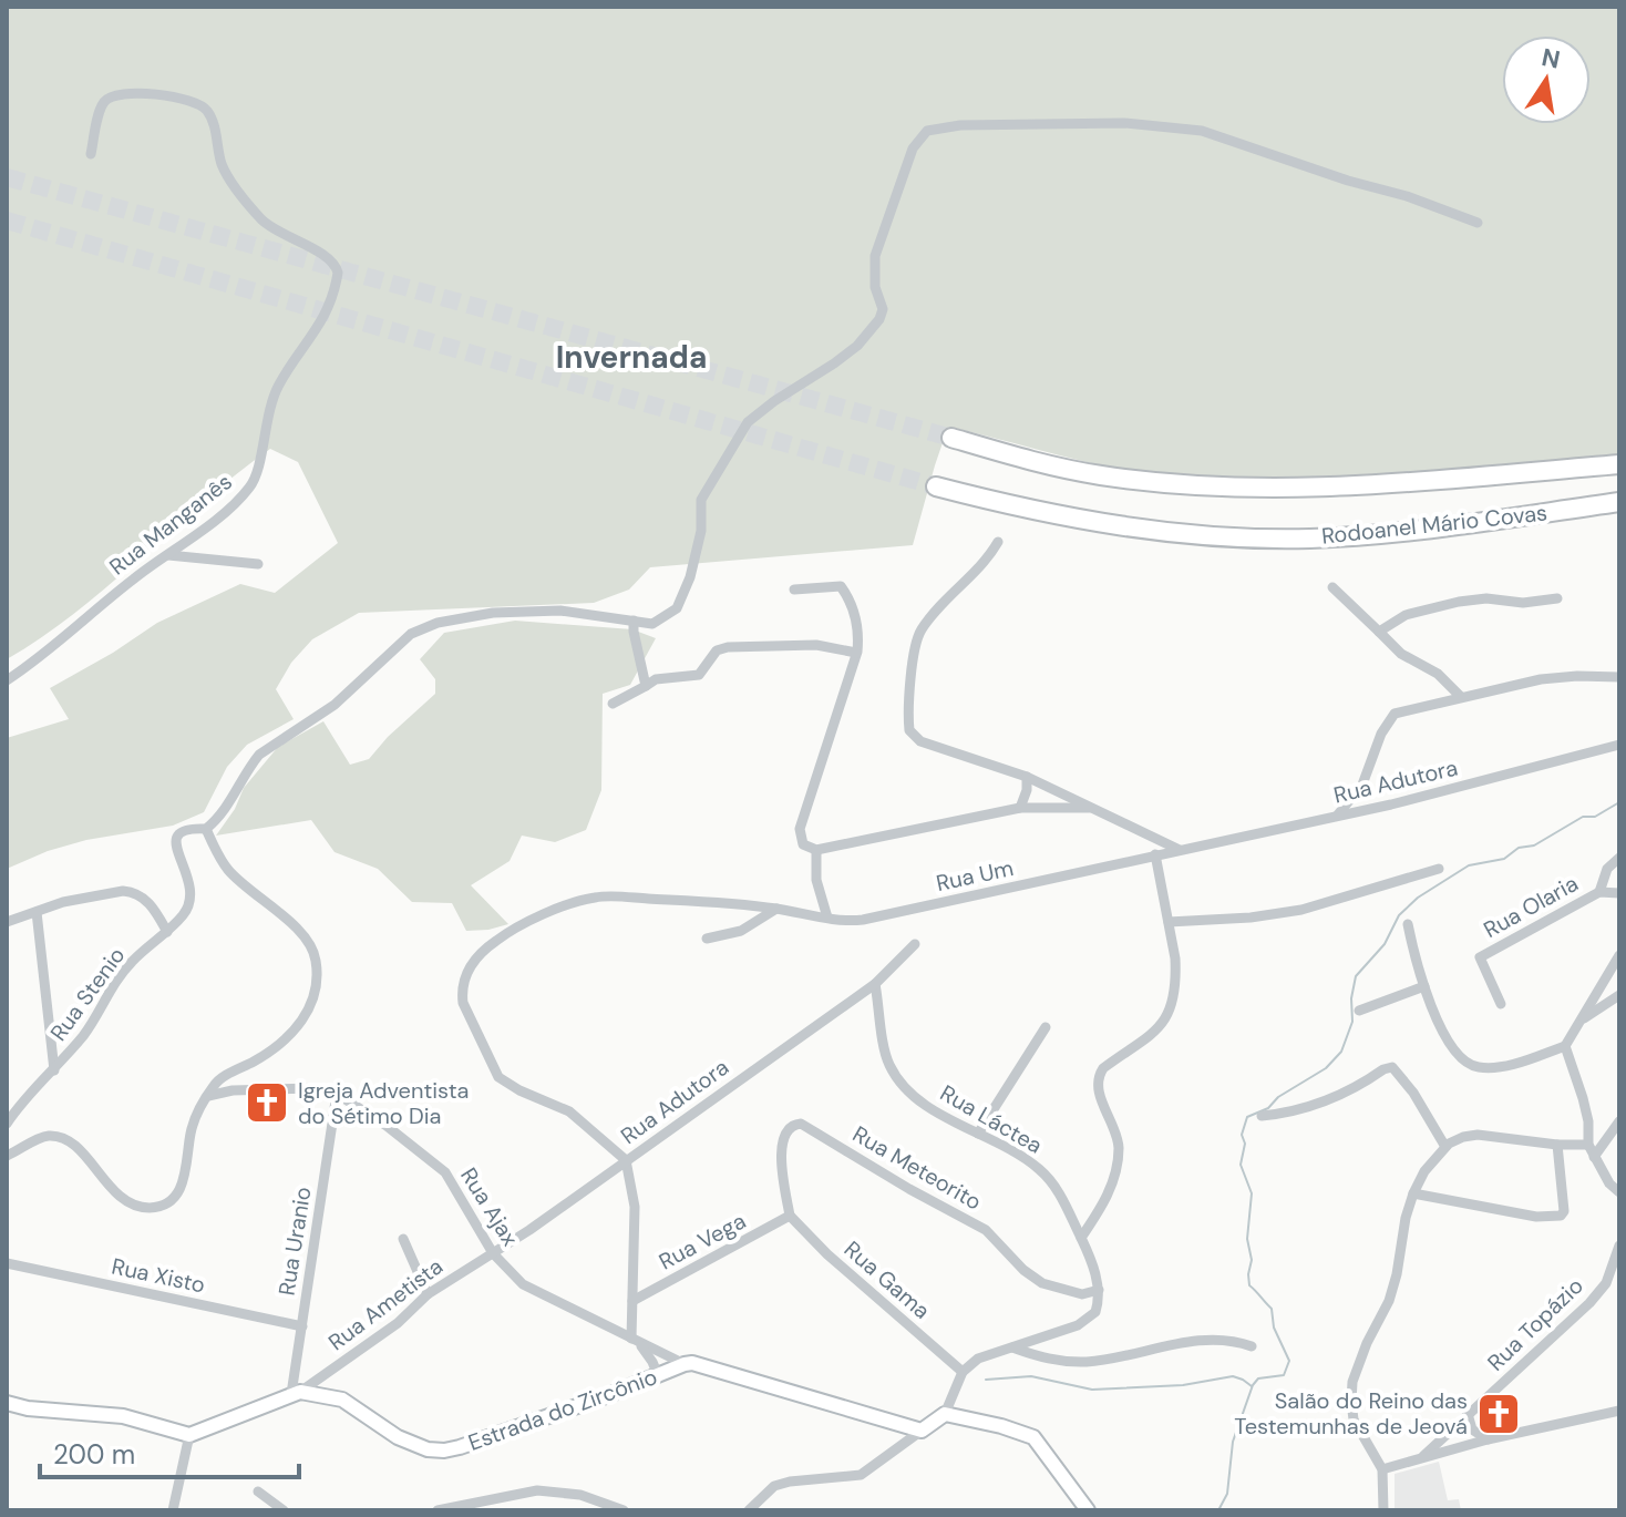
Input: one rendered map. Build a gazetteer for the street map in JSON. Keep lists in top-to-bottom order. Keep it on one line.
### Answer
{"streets":{"highway":["Rodoanel Mário Covas"],"street":["Rua Manganês","Rua Adutora","Rua Um","Rua Olaria","Rua Stenio","Rua Láctea","Rua Meteorito","Rua Ajax","Rua Uranio","Rua Vega","Rua Xisto","Rua Gama","Rua Ametista","Rua Topázio","Estrada do Zircônio"]},"crossings":[["Rua Adutora","Rua Um"],["Rua Adutora","Rua Láctea"],["Rua Adutora","Rua Ametista"],["Rua Láctea","Rua Meteorito"],["Rua Meteorito","Rua Vega"],["Rua Meteorito","Rua Gama"],["Rua Ajax","Rua Uranio"],["Rua Ajax","Rua Ametista"],["Rua Ajax","Estrada do Zircônio"],["Rua Uranio","Rua Xisto"],["Rua Uranio","Rua Ametista"],["Rua Uranio","Estrada do Zircônio"],["Rua Vega","Rua Gama"],["Rua Ametista","Estrada do Zircônio"]],"districts":["Invernada"],"places":{"church":["Igreja Adventista do Sétimo Dia","Salão do Reino das Testemunhas de Jeová"]},"scale_bar":"200 m","north":"top"}
